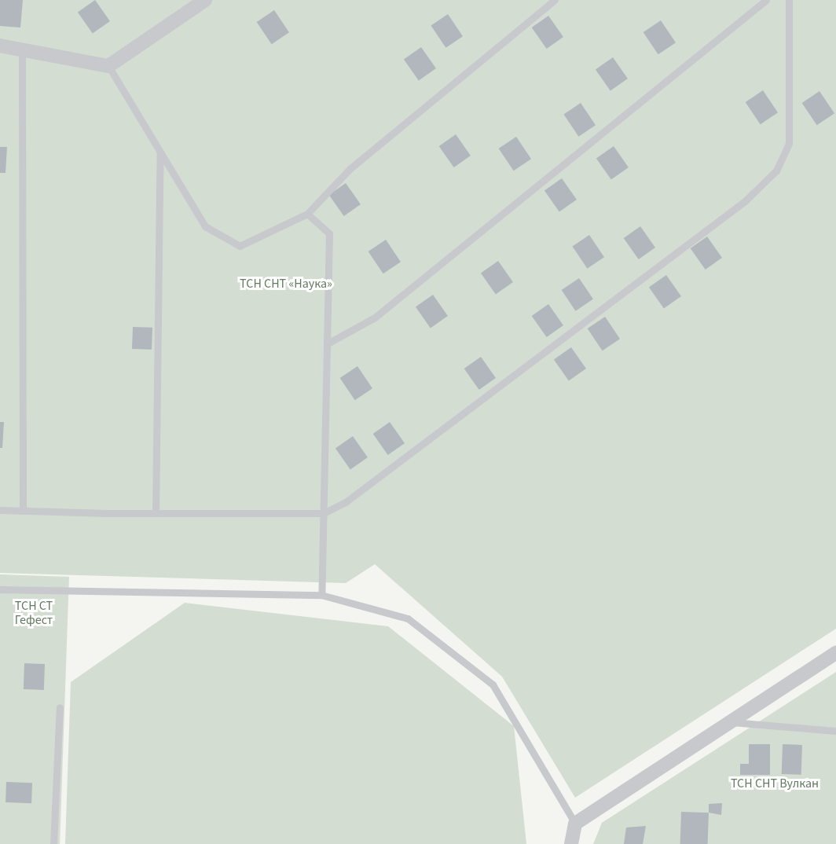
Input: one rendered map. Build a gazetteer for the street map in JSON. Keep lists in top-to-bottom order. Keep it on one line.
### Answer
{"parks":["ТСН СНТ «Наука»","ТСН СТ Гефест","ТСН СНТ Вулкан"]}
